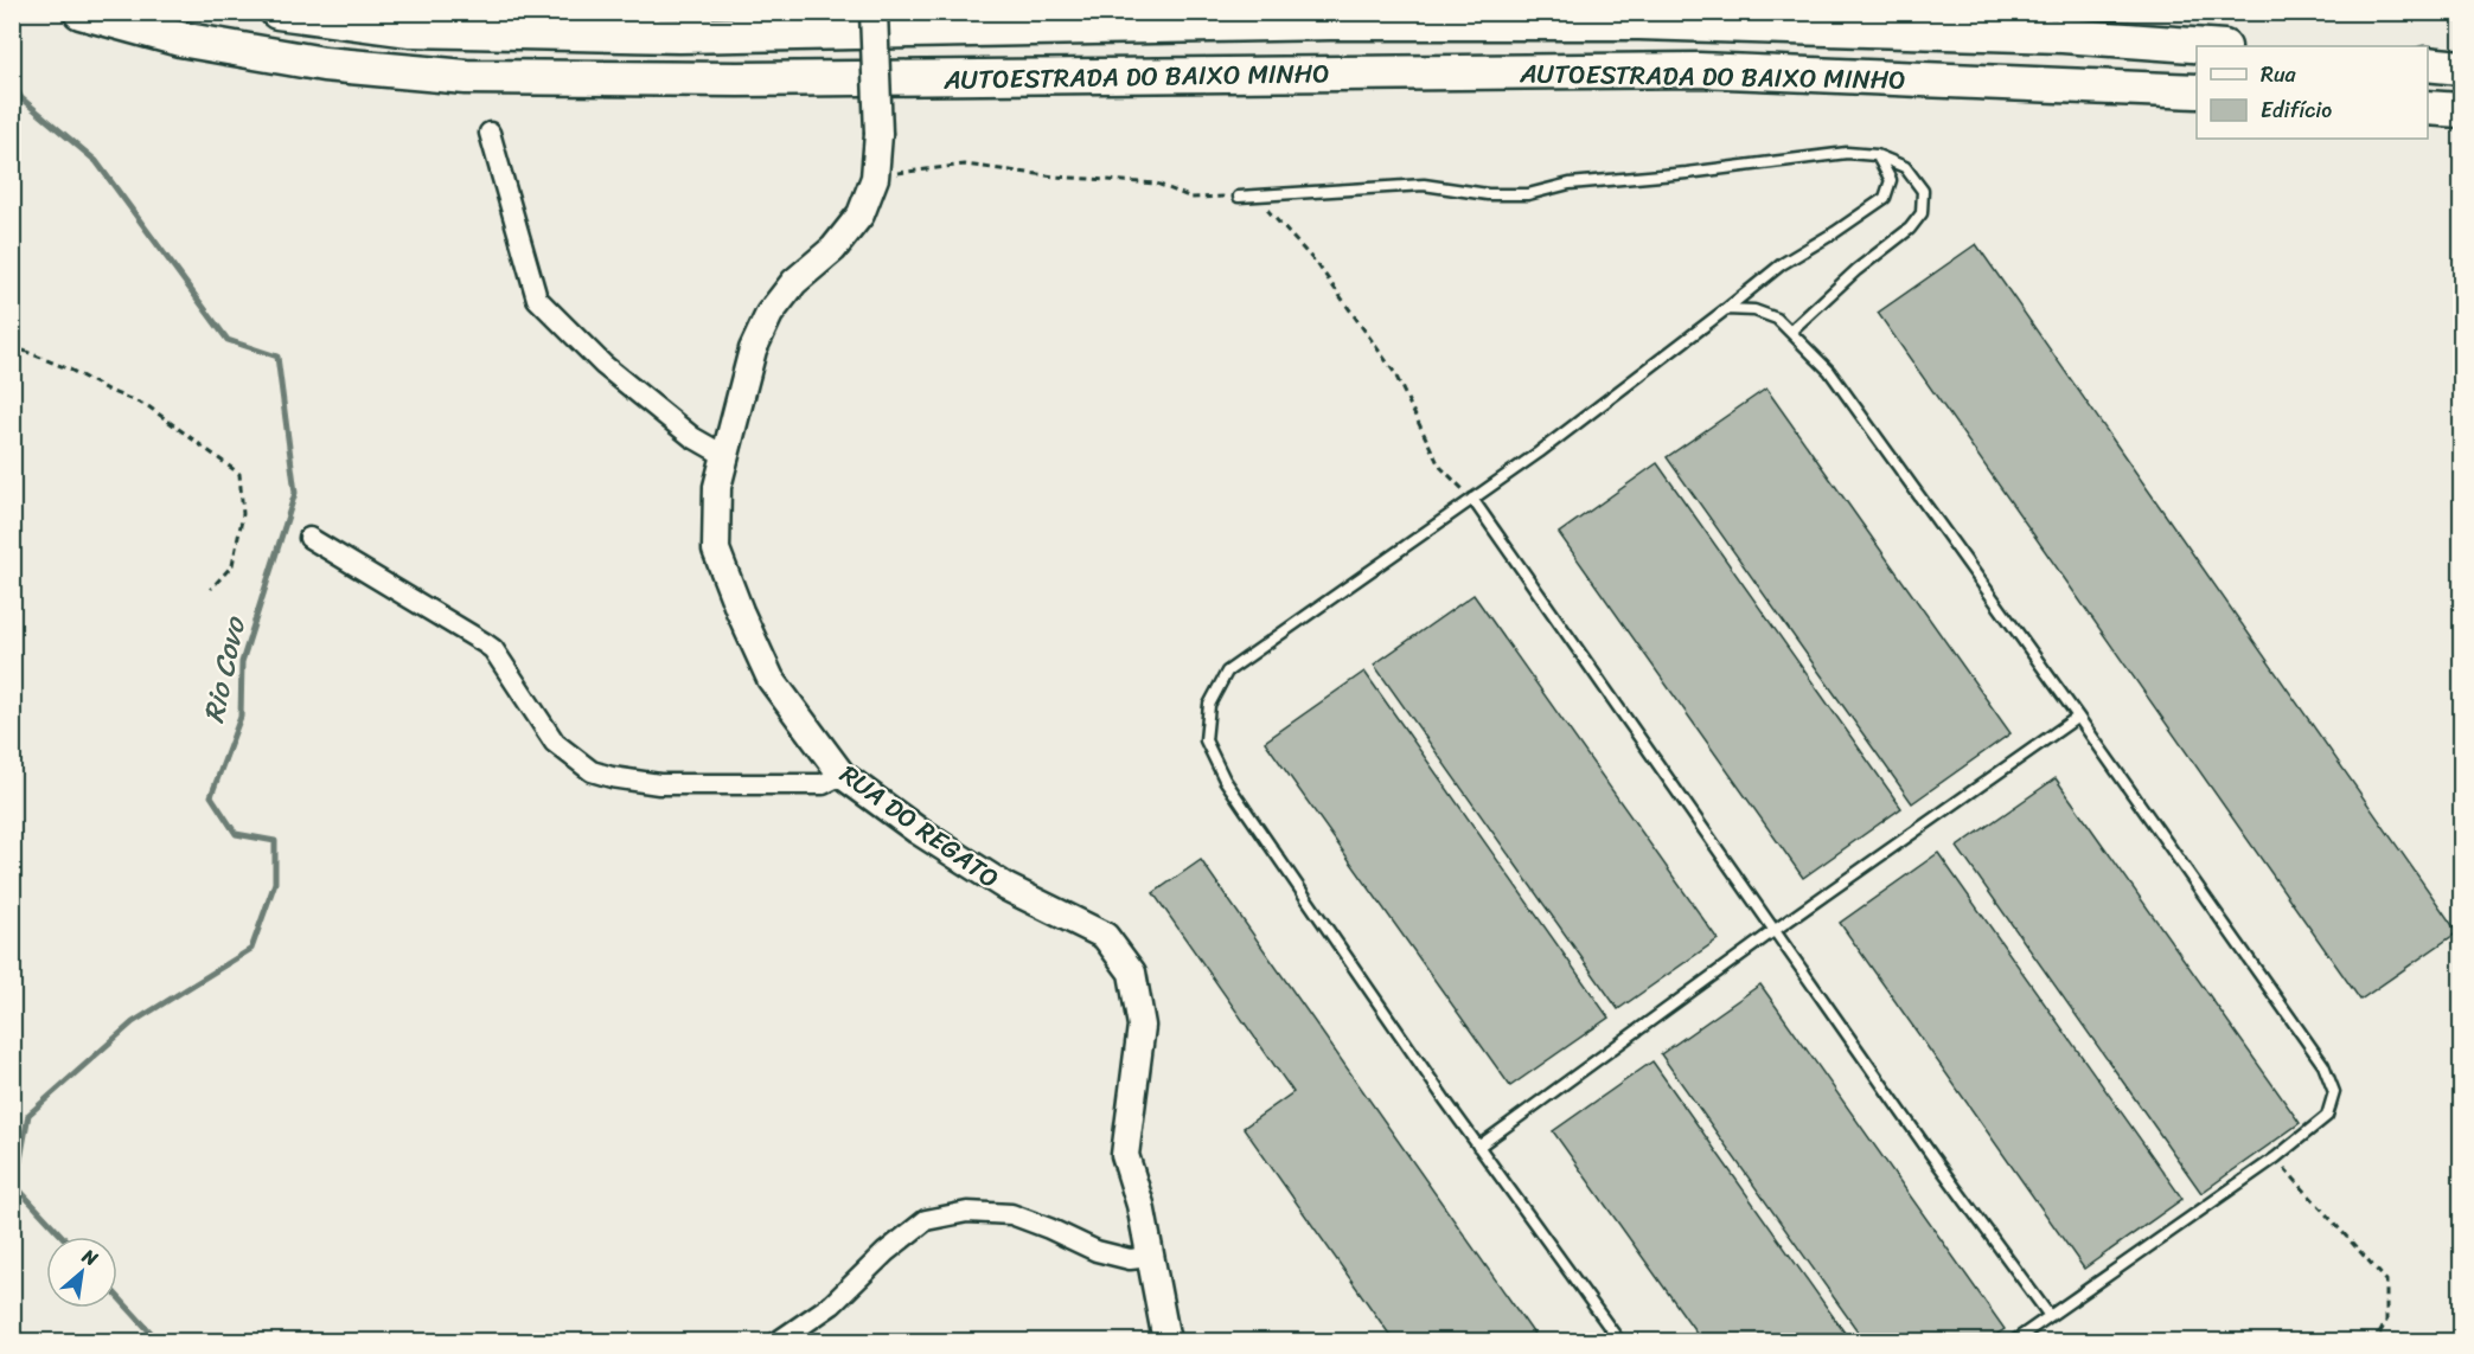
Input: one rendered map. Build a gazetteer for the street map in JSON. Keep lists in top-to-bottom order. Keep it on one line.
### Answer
{"streets":{"highway":["AUTOESTRADA DO BAIXO MINHO"],"street":["RUA DO REGATO"]},"water":["Rio Covo"],"legend":["Rua","Edifício"],"north":"top right"}
